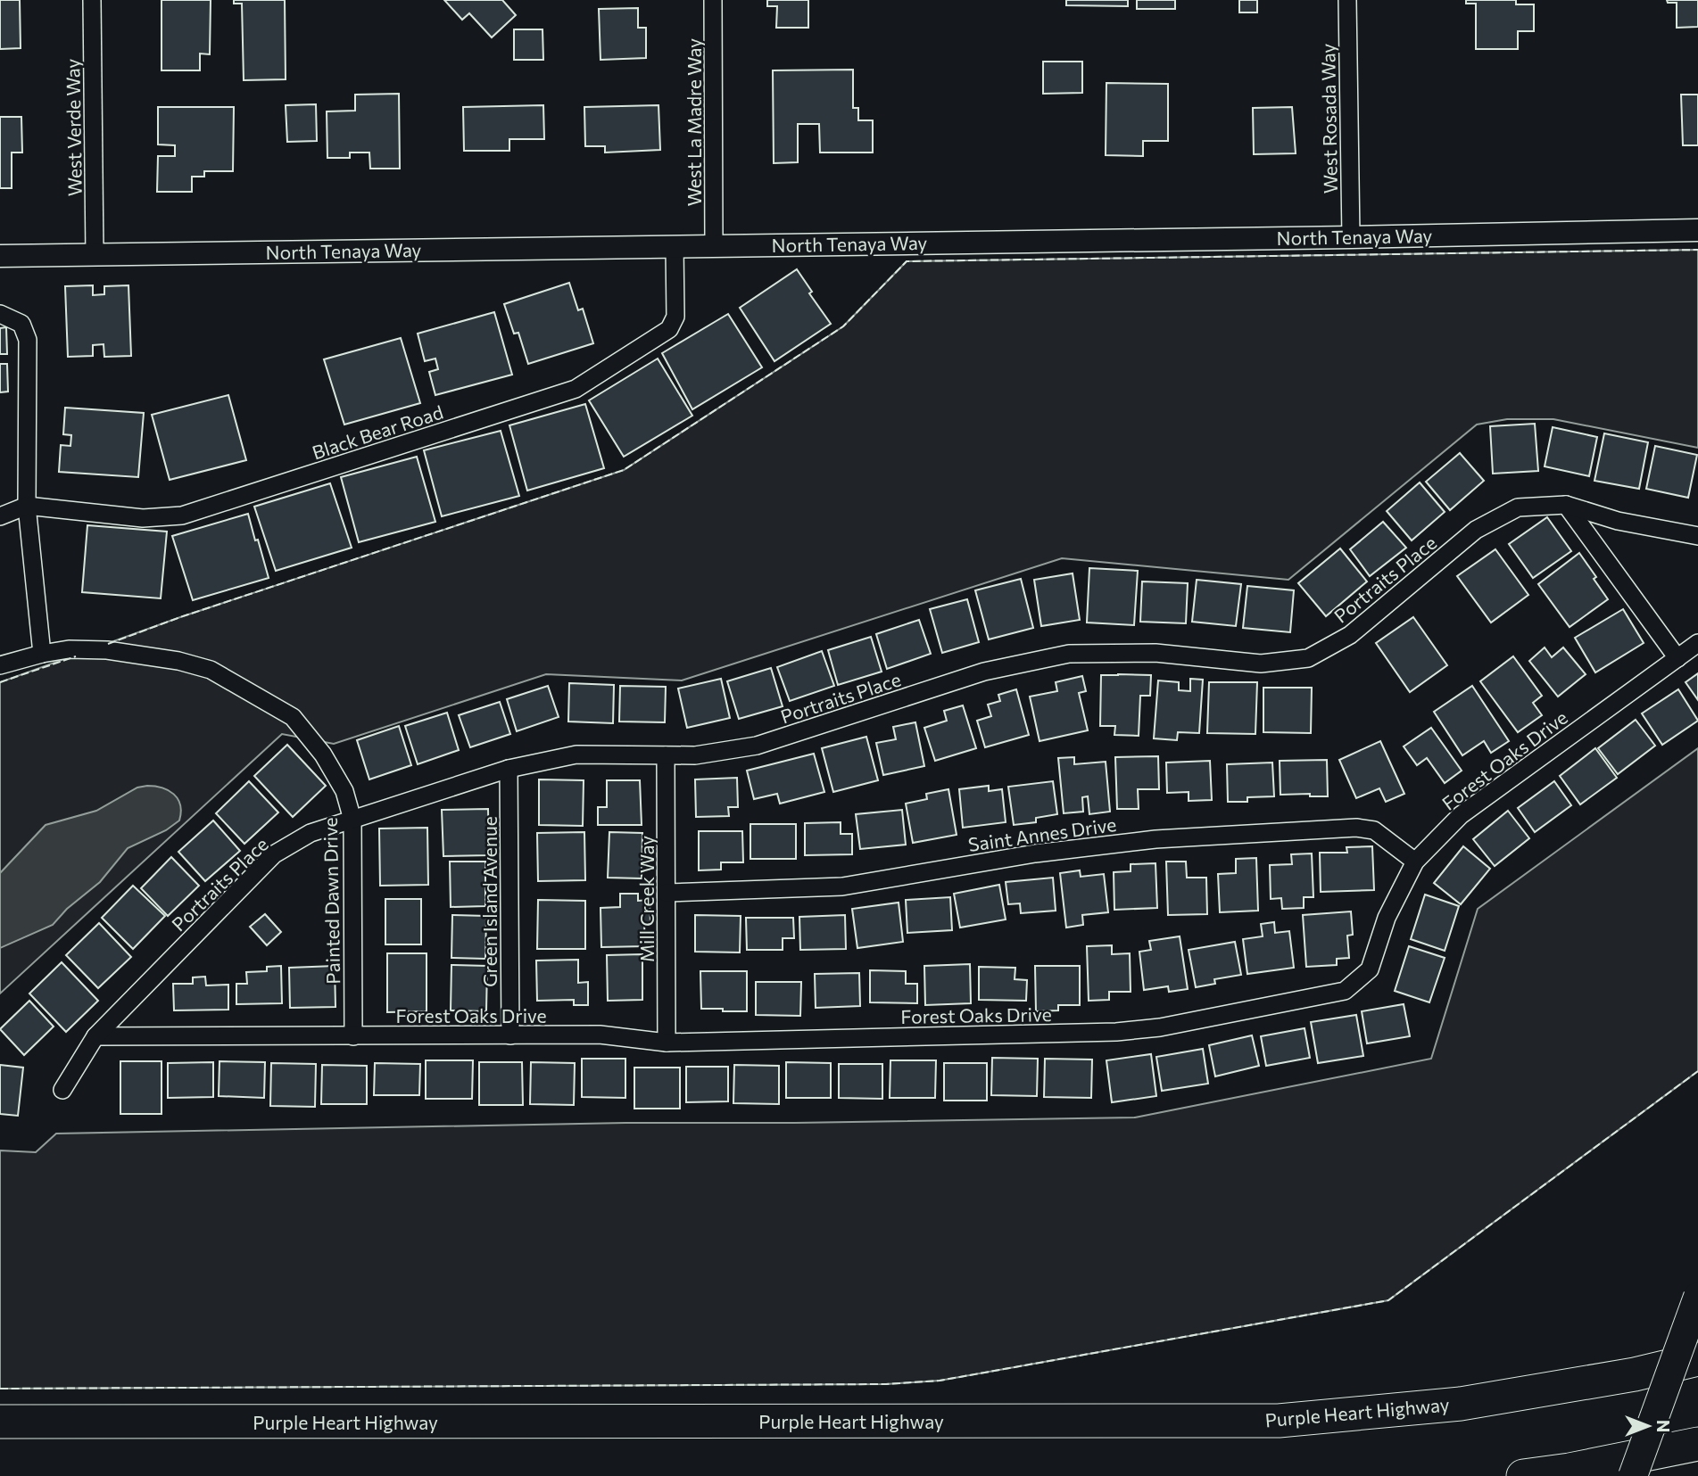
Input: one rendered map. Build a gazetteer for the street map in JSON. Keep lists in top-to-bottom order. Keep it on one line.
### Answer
{"streets":{"highway":["Purple Heart Highway"],"street":["West Rosada Way","West La Madre Way","West Verde Way","North Tenaya Way","Black Bear Road","Portraits Place","Forest Oaks Drive","Saint Annes Drive","Mill Creek Way","Painted Dawn Drive","Green Island Avenue"]},"crossings":[["West Rosada Way","North Tenaya Way"],["West La Madre Way","North Tenaya Way"],["West Verde Way","North Tenaya Way"],["North Tenaya Way","Black Bear Road"],["Portraits Place","Forest Oaks Drive"],["Portraits Place","Mill Creek Way"],["Portraits Place","Painted Dawn Drive"],["Portraits Place","Green Island Avenue"],["Forest Oaks Drive","Saint Annes Drive"],["Forest Oaks Drive","Mill Creek Way"],["Forest Oaks Drive","Painted Dawn Drive"],["Forest Oaks Drive","Green Island Avenue"],["Saint Annes Drive","Mill Creek Way"]],"north":"right"}
